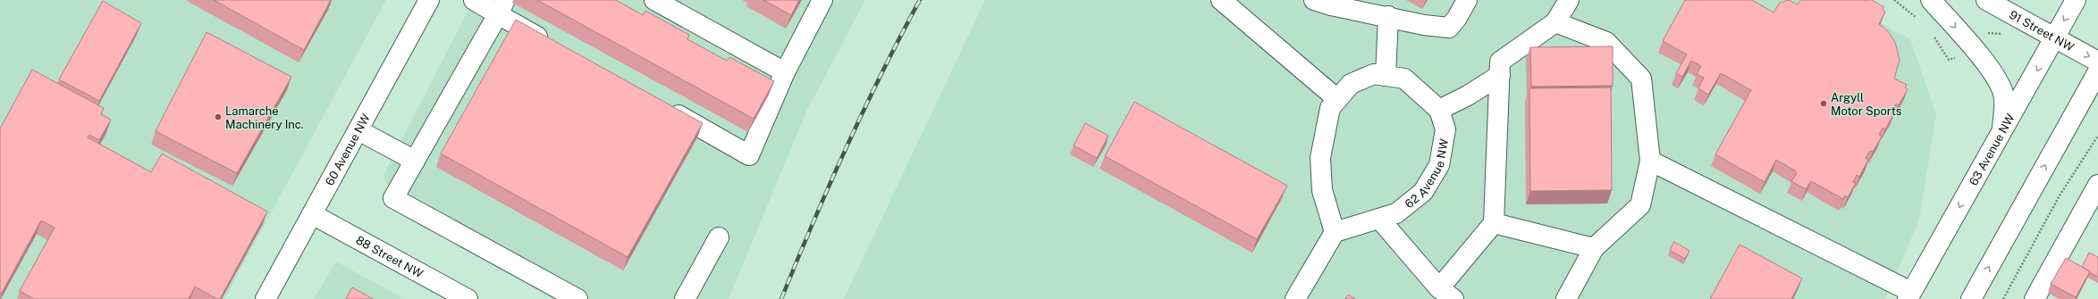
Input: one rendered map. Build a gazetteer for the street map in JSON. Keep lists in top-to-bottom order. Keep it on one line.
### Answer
{"streets":{"street":["91 Street NW","60 Avenue NW","63 Avenue NW","62 Avenue NW","88 Street NW"]},"crossings":[["91 Street NW","63 Avenue NW"],["60 Avenue NW","88 Street NW"]],"one_way":["91 Street NW"],"places":["Argyll Motor Sports","Lamarche Machinery Inc."]}
